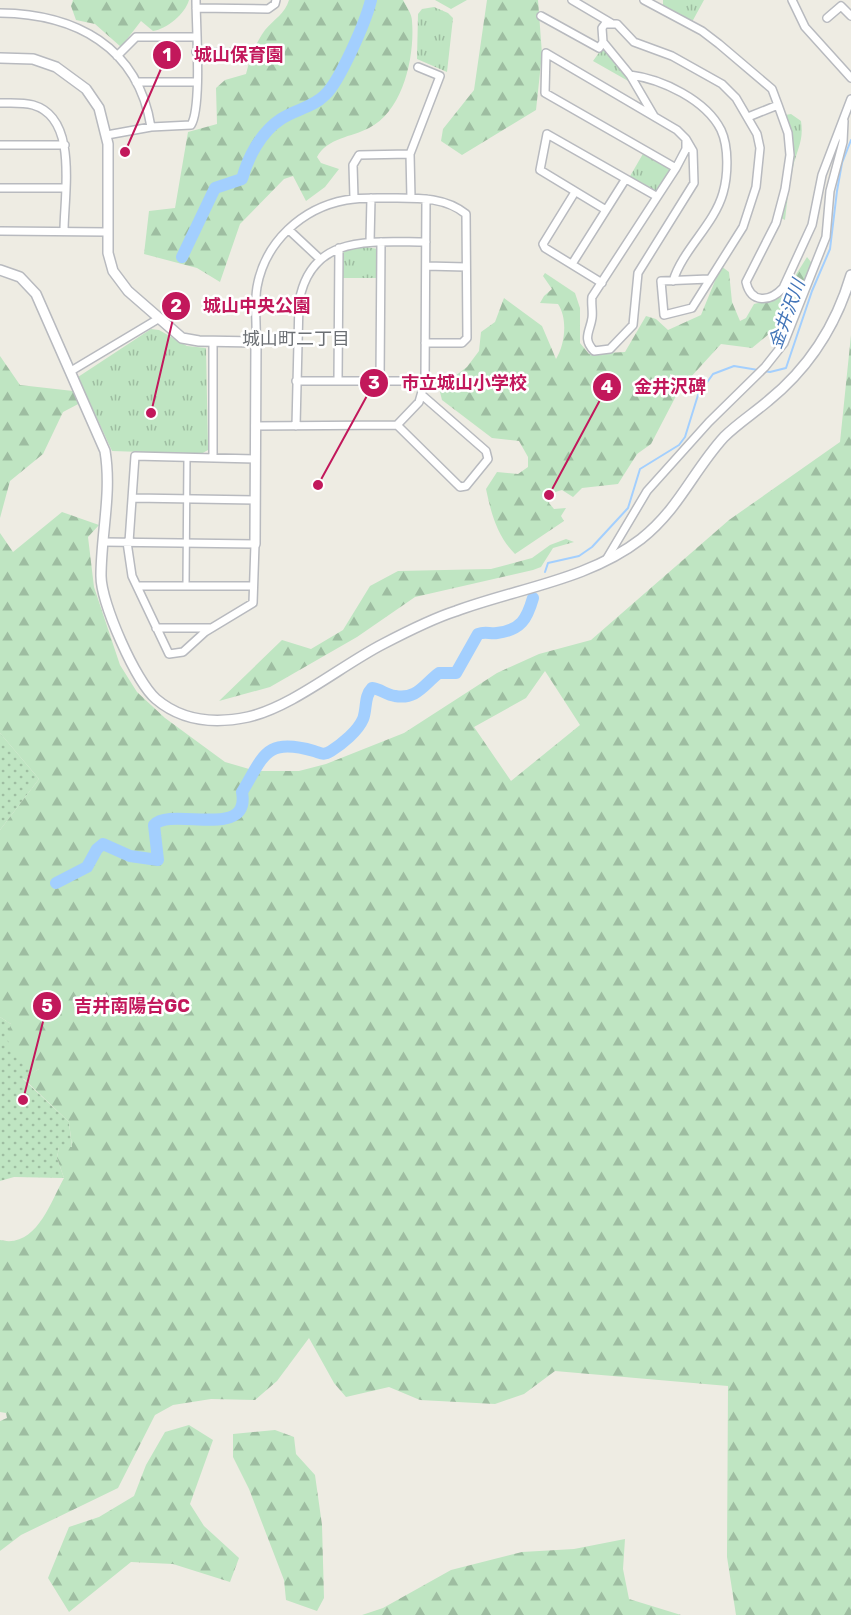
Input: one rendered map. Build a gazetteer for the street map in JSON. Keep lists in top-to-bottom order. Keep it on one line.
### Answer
{"districts":["城山町二丁目"],"water":["金井沢川"],"places":["城山保育園","城山中央公園","市立城山小学校","金井沢碑","吉井南陽台GC"]}
